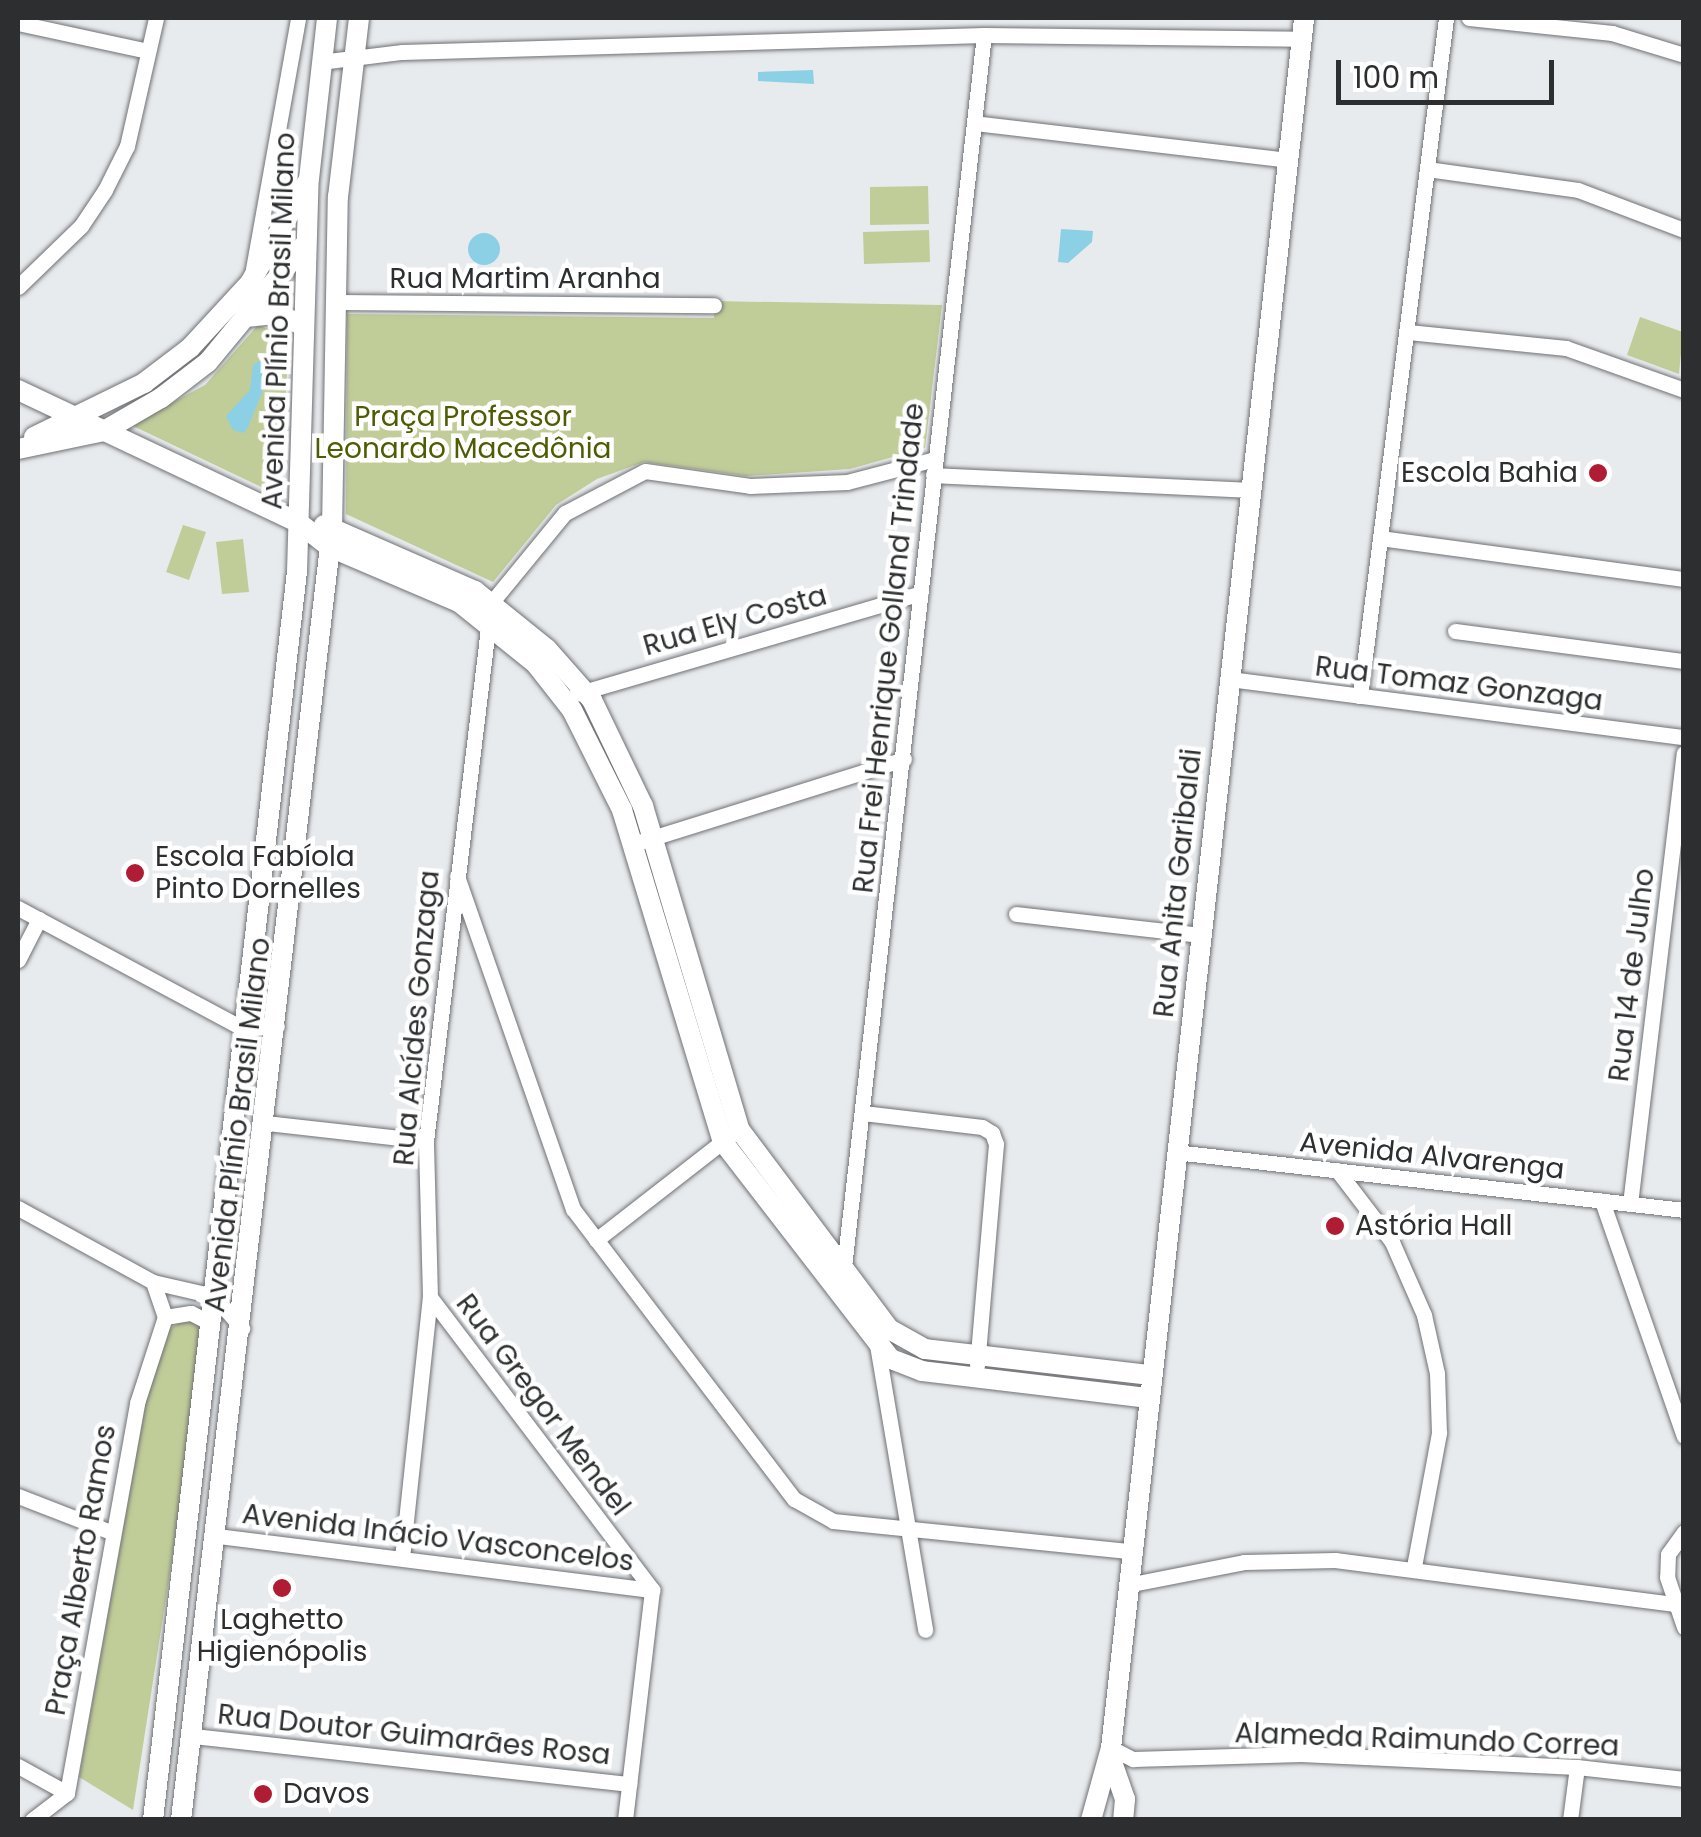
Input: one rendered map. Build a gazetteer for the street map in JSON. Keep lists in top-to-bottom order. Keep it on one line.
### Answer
{"streets":{"main road":["Avenida Plínio Brasil Milano","Rua Anita Garibaldi"],"street":["Rua Martim Aranha","Rua Ely Costa","Rua Frei Henrique Golland Trindade","Rua Tomaz Gonzaga","Rua 14 de Julho","Rua Alcídes Gonzaga","Avenida Alvarenga","Rua Gregor Mendel","Avenida Inácio Vasconcelos","Praça Alberto Ramos","Rua Doutor Guimarães Rosa","Alameda Raimundo Correa"]},"crossings":[["Rua Martim Aranha","Avenida Plínio Brasil Milano"],["Avenida Plínio Brasil Milano","Avenida Inácio Vasconcelos"],["Avenida Plínio Brasil Milano","Rua Doutor Guimarães Rosa"],["Rua Ely Costa","Rua Frei Henrique Golland Trindade"],["Rua Tomaz Gonzaga","Rua Anita Garibaldi"],["Rua Anita Garibaldi","Avenida Alvarenga"],["Rua Anita Garibaldi","Alameda Raimundo Correa"],["Rua 14 de Julho","Avenida Alvarenga"],["Rua Alcídes Gonzaga","Rua Gregor Mendel"],["Rua Alcídes Gonzaga","Avenida Inácio Vasconcelos"],["Rua Gregor Mendel","Avenida Inácio Vasconcelos"]],"parks":["Praça Professor Leonardo Macedônia"],"places":["Escola Bahia","Escola Fabíola Pinto Dornelles","Astória Hall","Laghetto Higienópolis","Davos"],"scale_bar":"100 m"}
